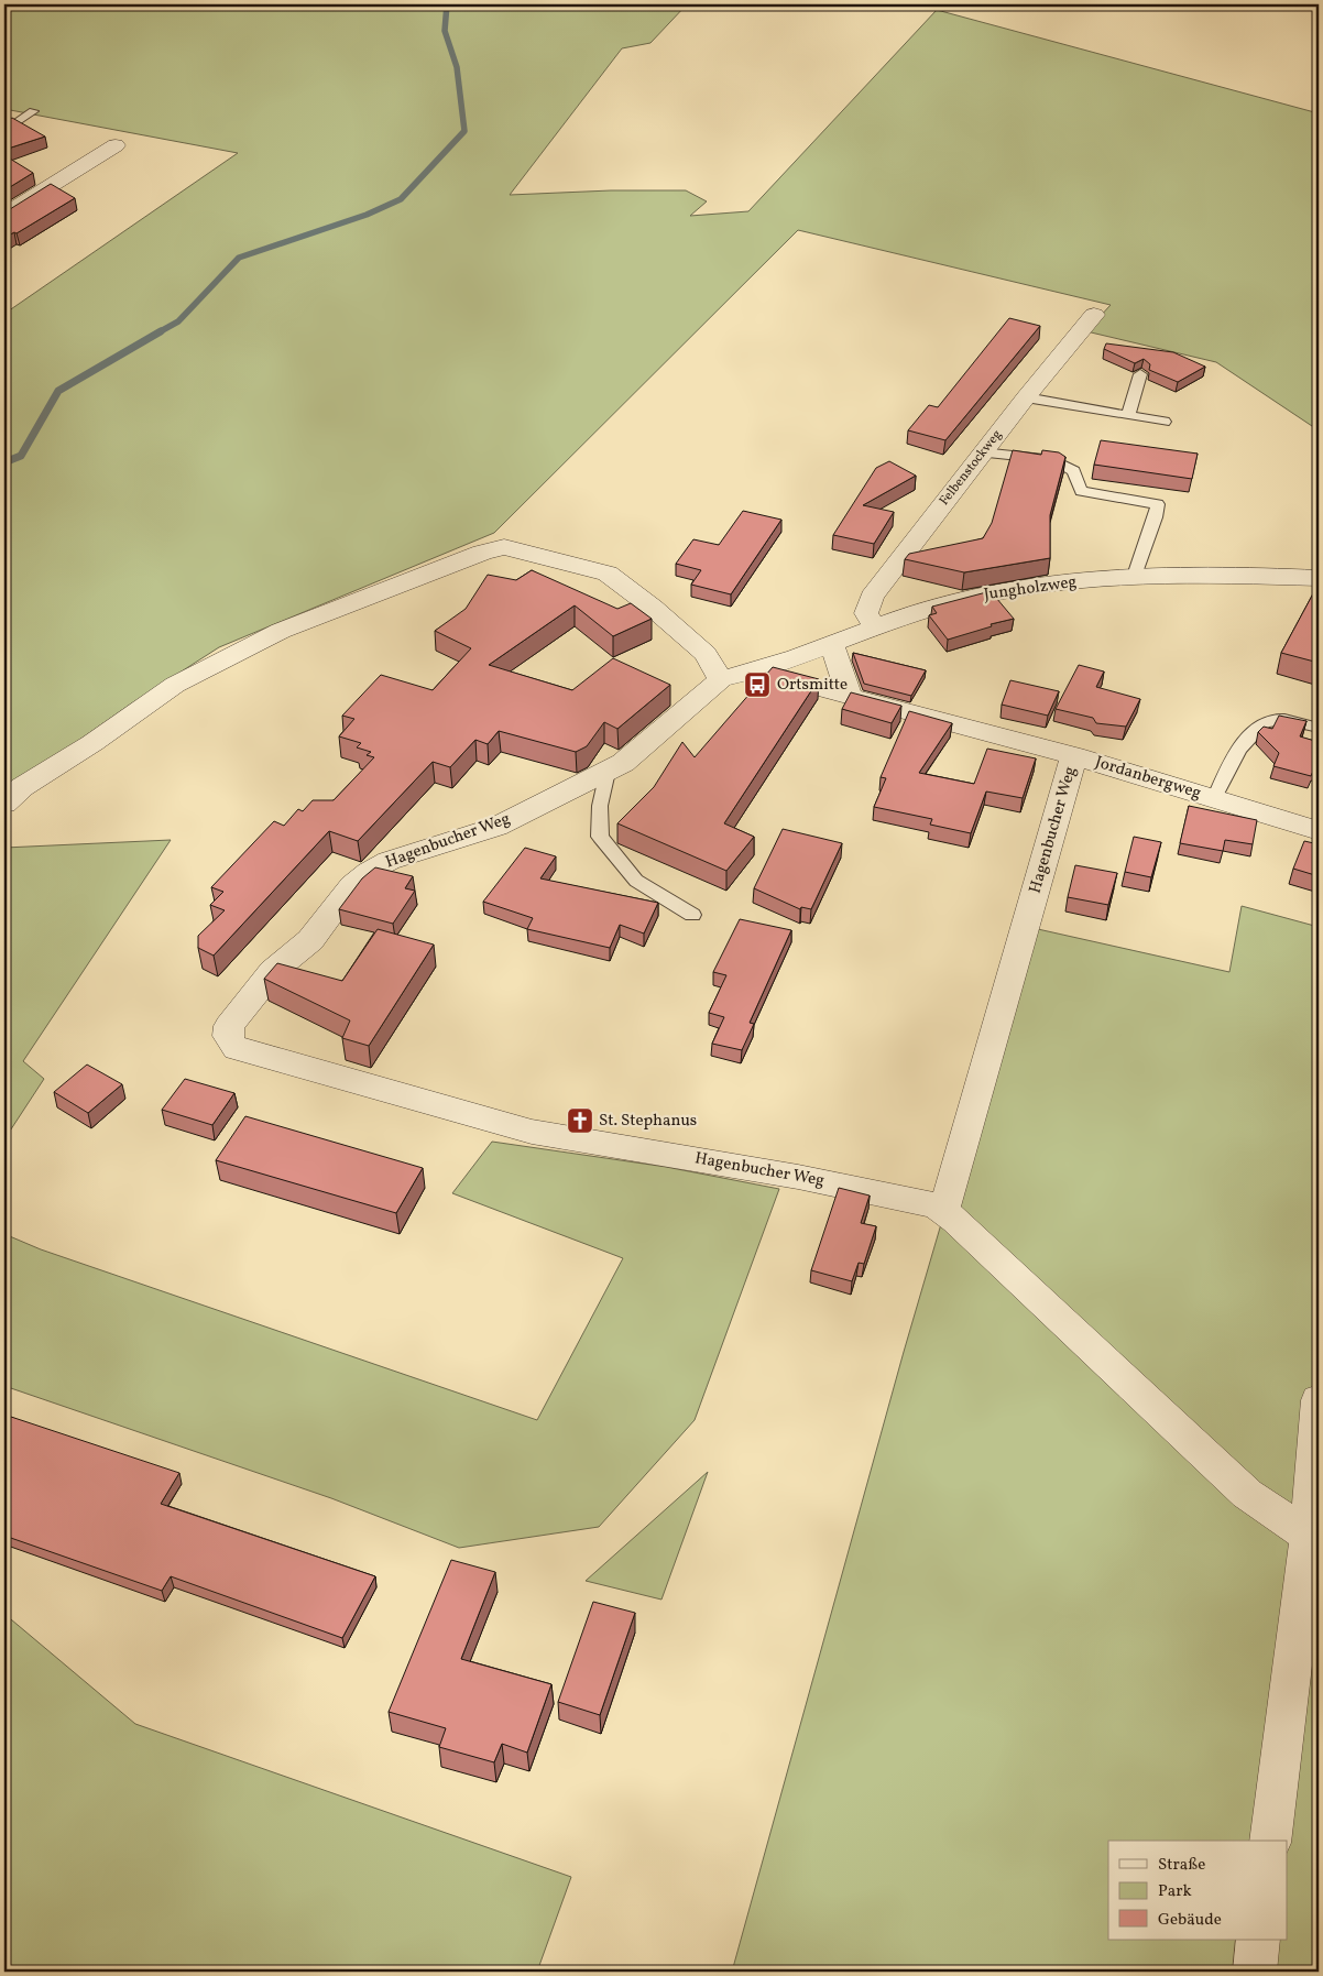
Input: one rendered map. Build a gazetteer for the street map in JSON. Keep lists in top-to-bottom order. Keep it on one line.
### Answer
{"streets":{"street":["Felbenstockweg","Jungholzweg","Jordanbergweg","Hagenbucher Weg"]},"crossings":[["Felbenstockweg","Jungholzweg"],["Jungholzweg","Jordanbergweg"],["Jungholzweg","Hagenbucher Weg"],["Jordanbergweg","Hagenbucher Weg"]],"places":{"bus stop":["Ortsmitte"],"church":["St. Stephanus"]},"legend":["Straße","Park","Gebäude"]}
